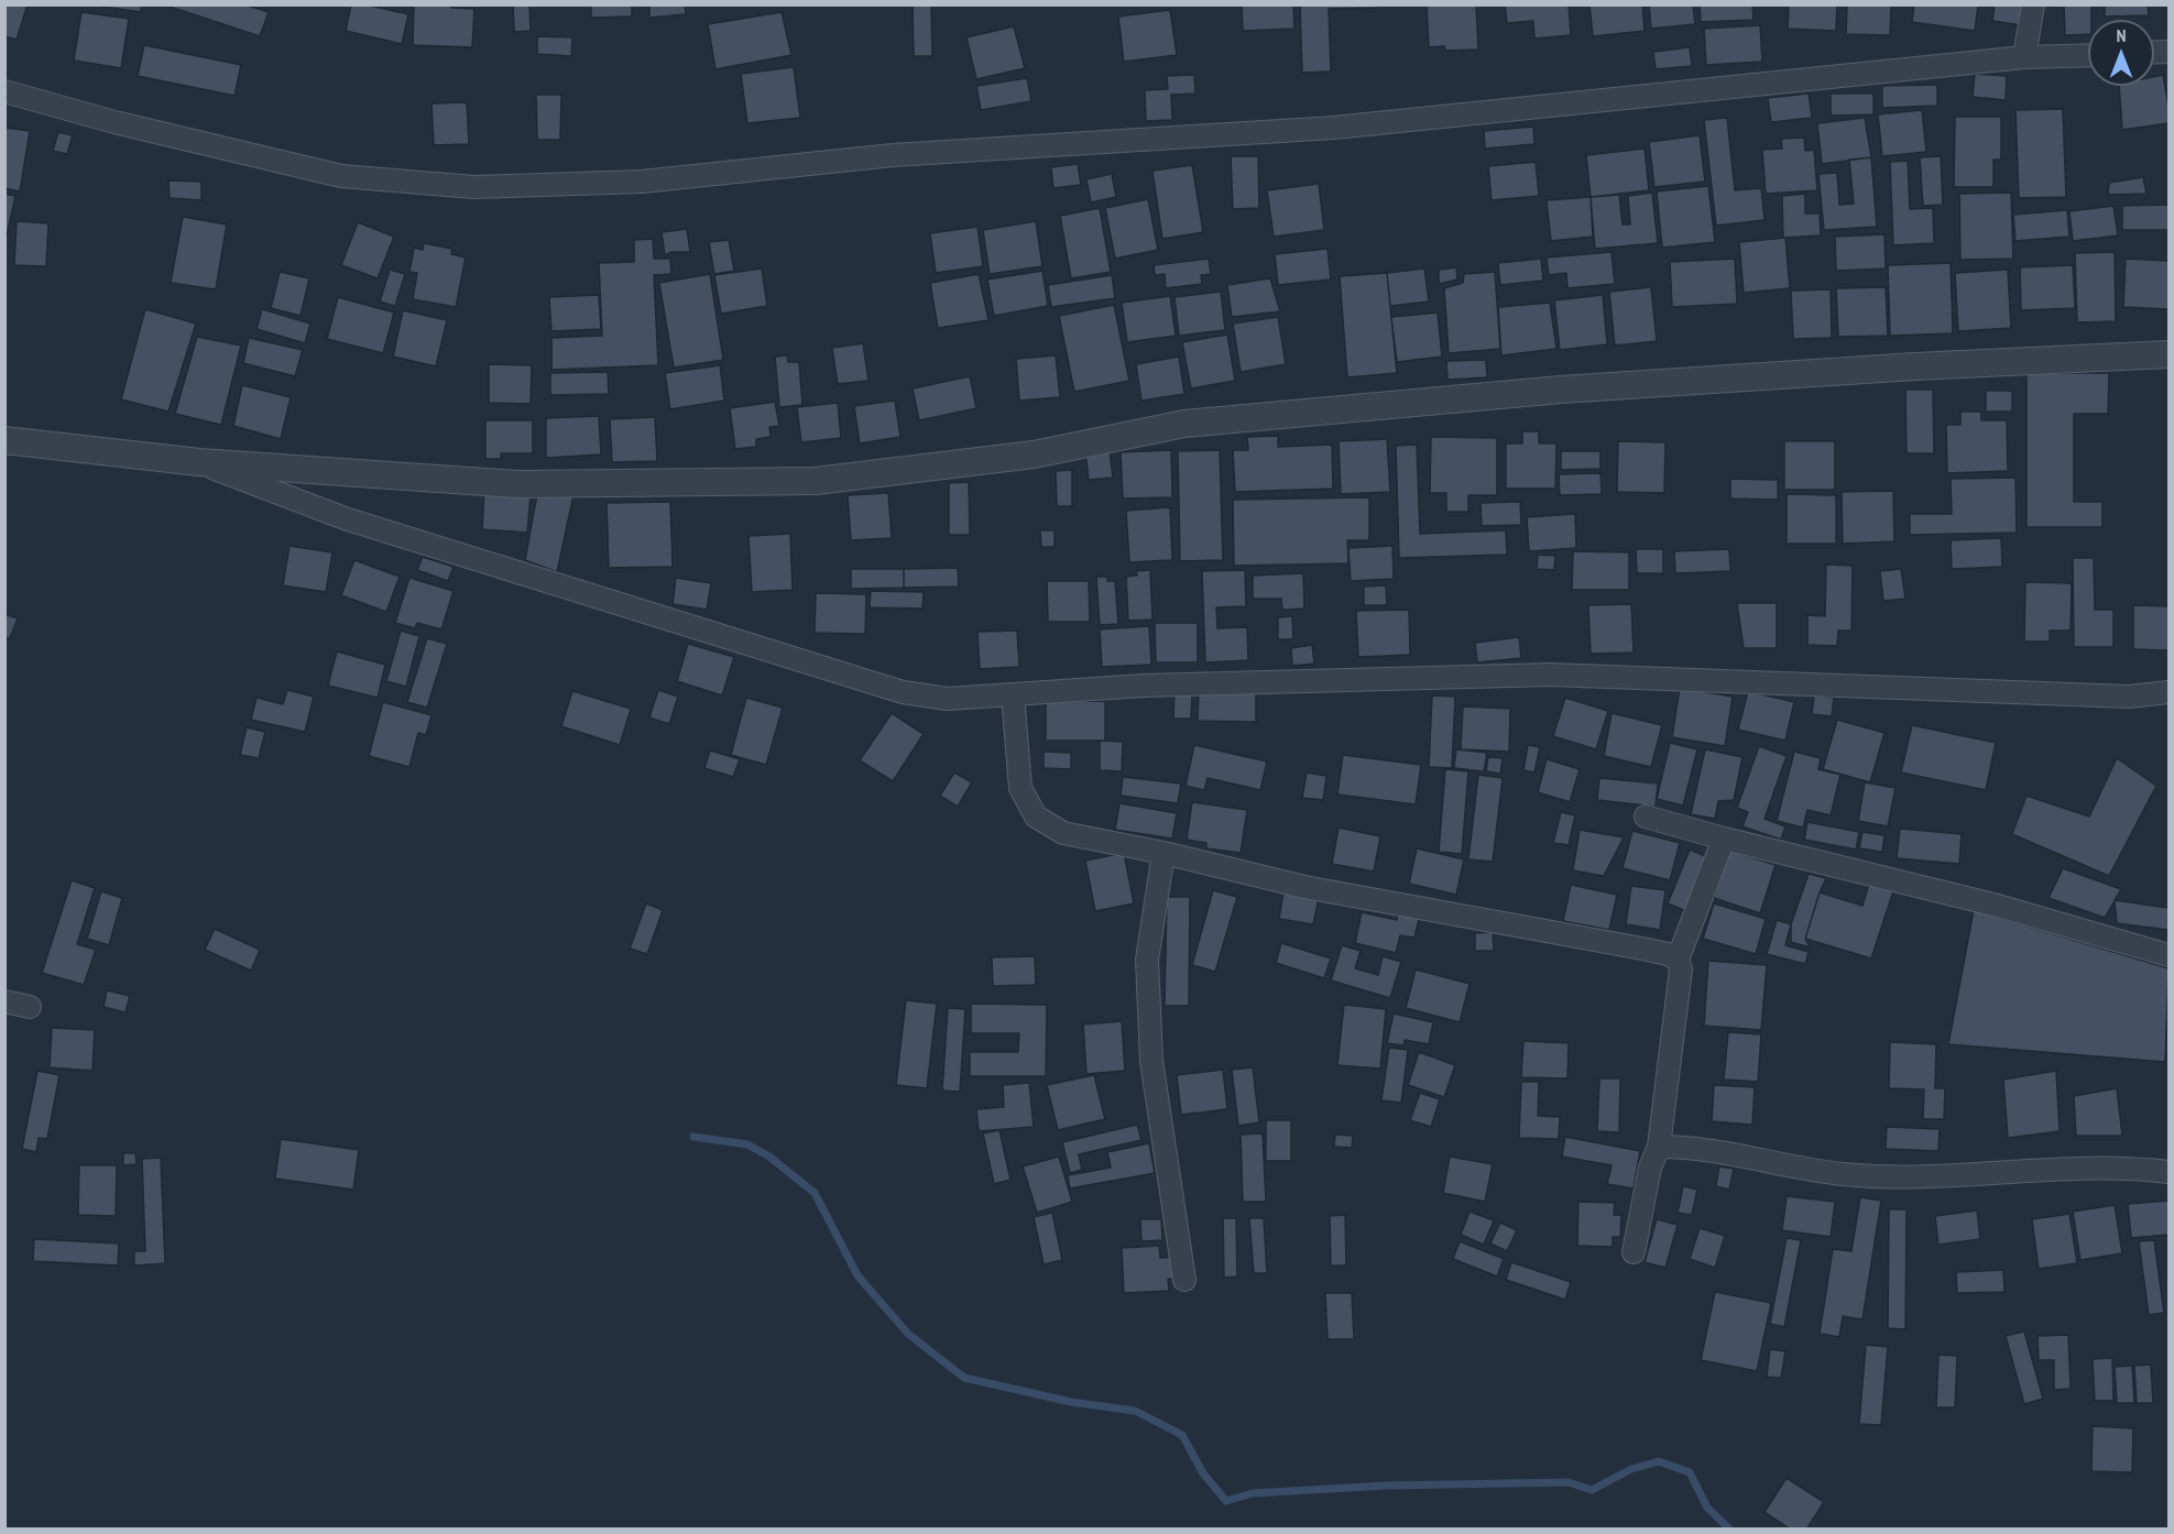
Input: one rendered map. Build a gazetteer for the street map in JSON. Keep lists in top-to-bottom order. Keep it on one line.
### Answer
{"north":"top"}
